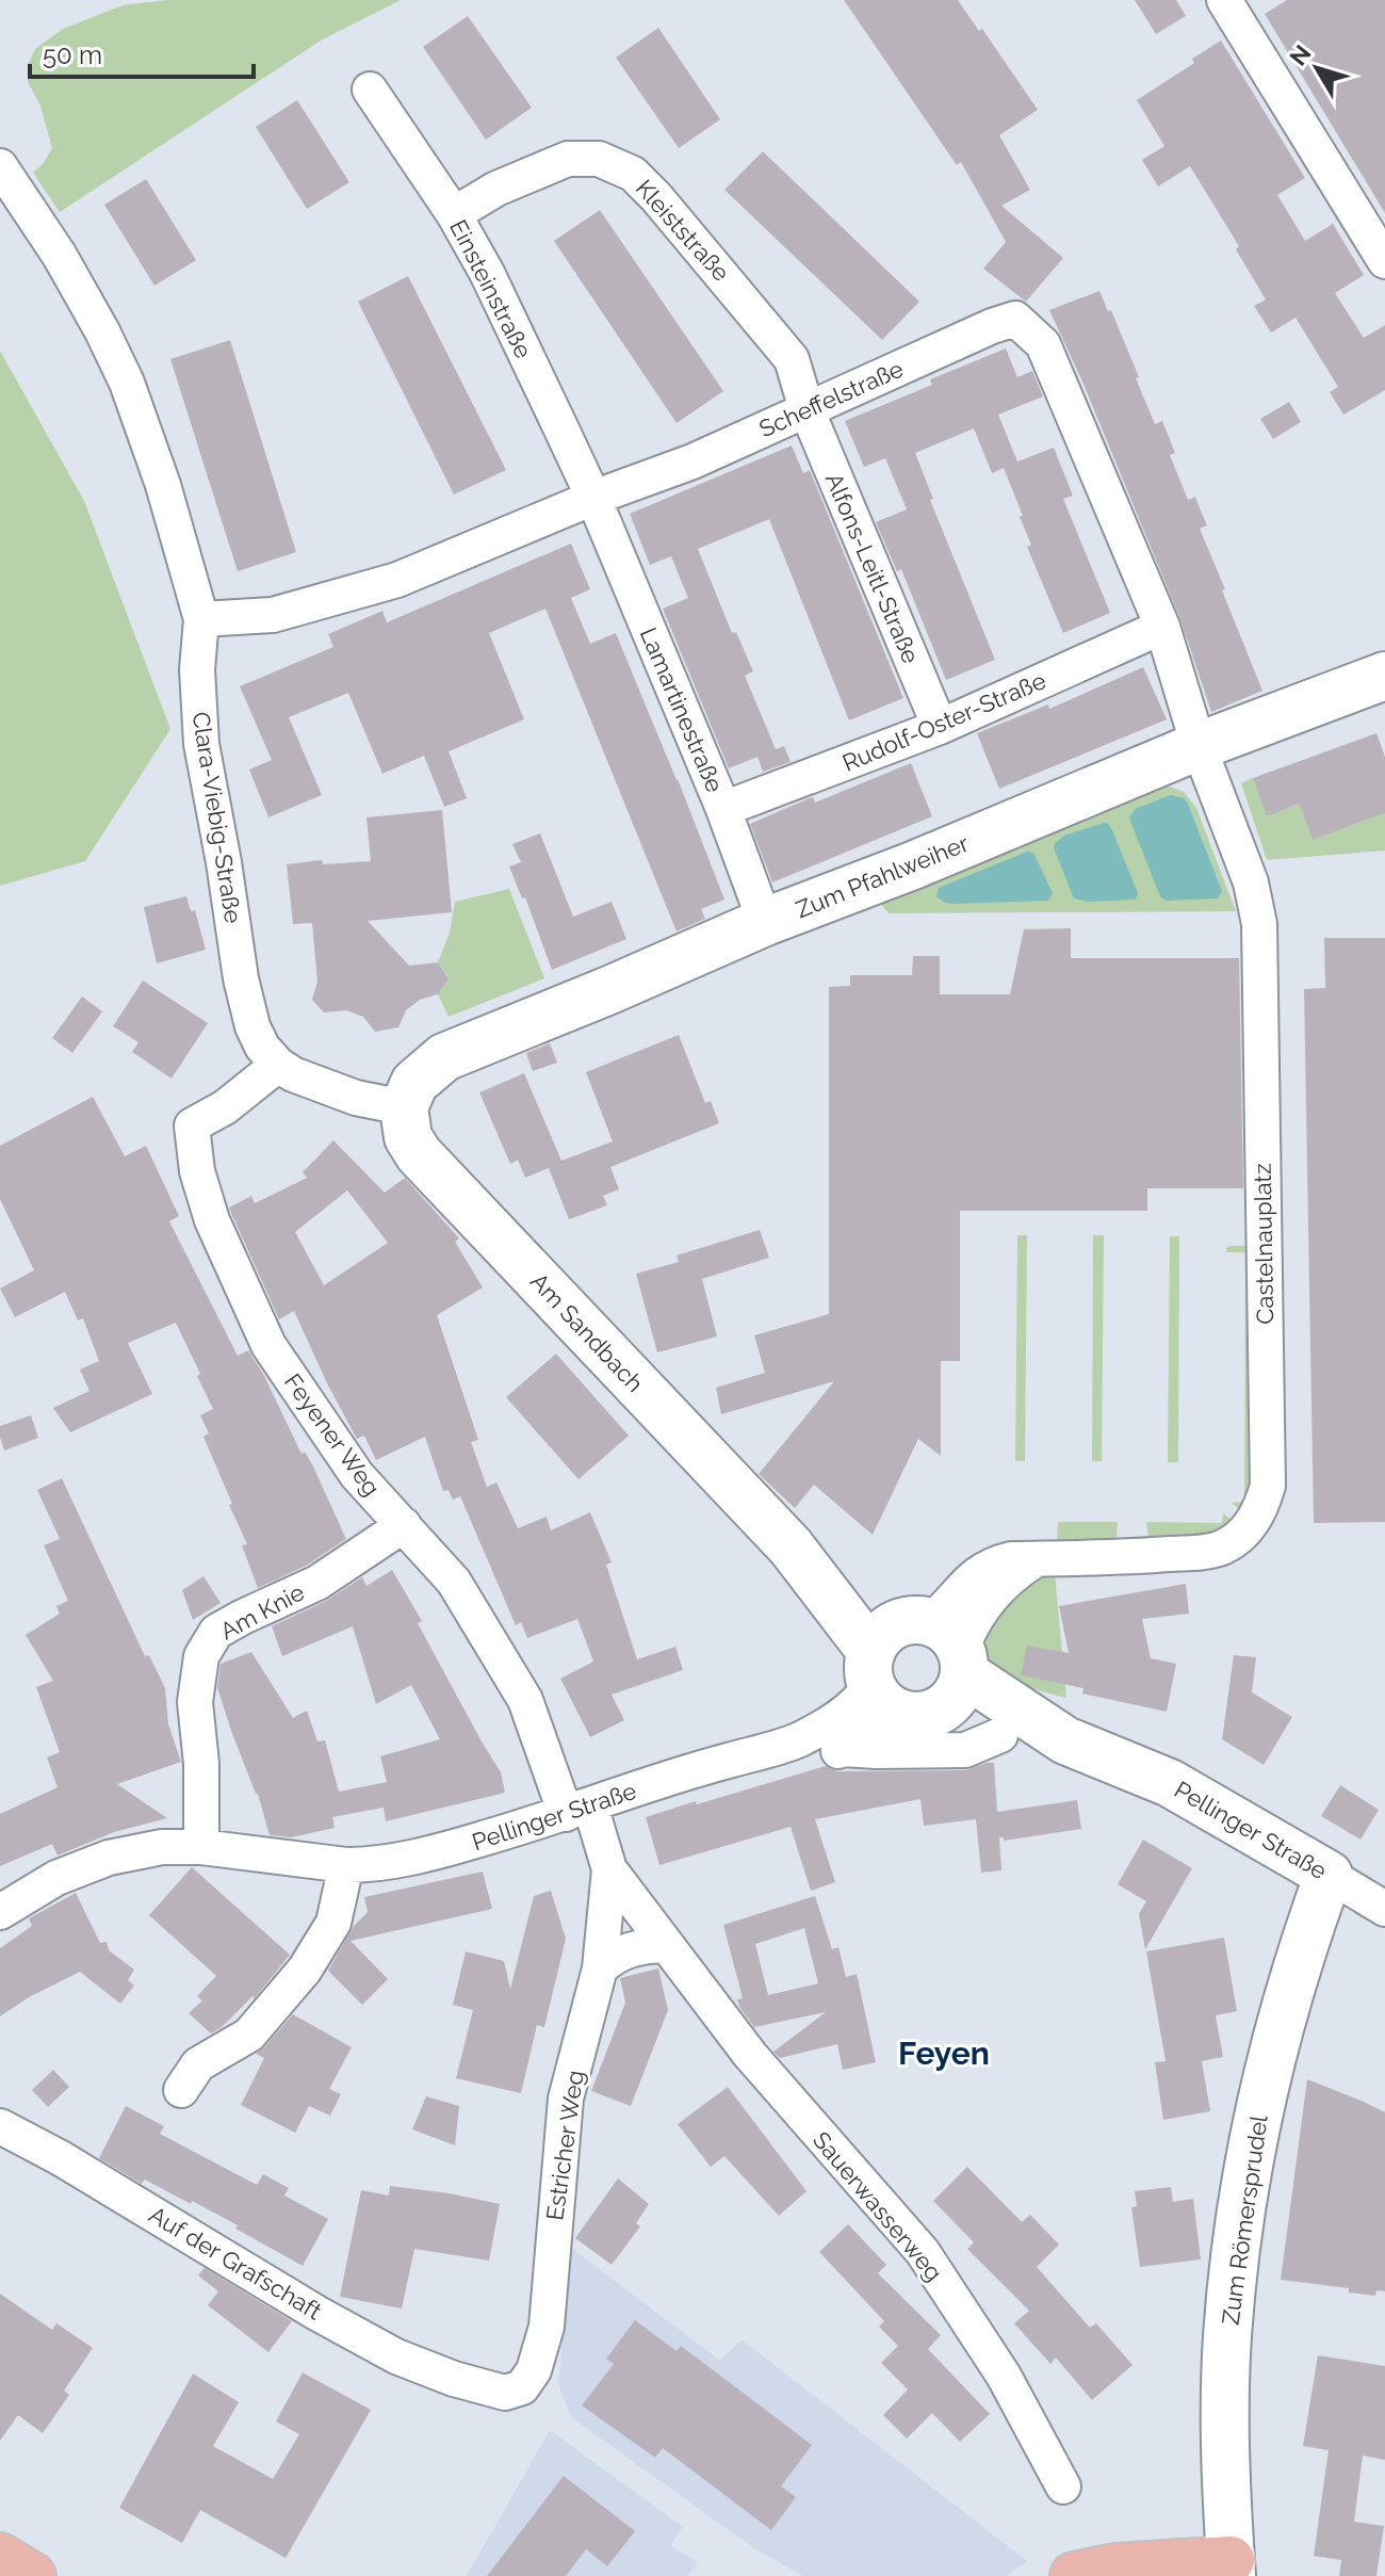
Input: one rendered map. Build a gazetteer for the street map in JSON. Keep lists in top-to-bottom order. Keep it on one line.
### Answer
{"streets":{"street":["Kleiststraße","Einsteinstraße","Scheffelstraße","Alfons-Leitl-Straße","Lamartinestraße","Rudolf-Oster-Straße","Clara-Viebig-Straße","Zum Pfahlweiher","Castelnauplatz","Am Sandbach","Feyener Weg","Am Knie","Pellinger Straße","Estricher Weg","Sauerwasserweg","Zum Römersprudel","Auf der Grafschaft"]},"crossings":[["Kleiststraße","Einsteinstraße"],["Kleiststraße","Scheffelstraße"],["Kleiststraße","Alfons-Leitl-Straße"],["Einsteinstraße","Scheffelstraße"],["Einsteinstraße","Lamartinestraße"],["Scheffelstraße","Alfons-Leitl-Straße"],["Scheffelstraße","Lamartinestraße"],["Scheffelstraße","Rudolf-Oster-Straße"],["Scheffelstraße","Clara-Viebig-Straße"],["Scheffelstraße","Zum Pfahlweiher"],["Scheffelstraße","Castelnauplatz"],["Alfons-Leitl-Straße","Rudolf-Oster-Straße"],["Lamartinestraße","Rudolf-Oster-Straße"],["Lamartinestraße","Zum Pfahlweiher"],["Clara-Viebig-Straße","Zum Pfahlweiher"],["Clara-Viebig-Straße","Am Sandbach"],["Clara-Viebig-Straße","Feyener Weg"],["Zum Pfahlweiher","Castelnauplatz"],["Zum Pfahlweiher","Am Sandbach"],["Castelnauplatz","Am Sandbach"],["Castelnauplatz","Pellinger Straße"],["Am Sandbach","Pellinger Straße"],["Feyener Weg","Am Knie"],["Feyener Weg","Pellinger Straße"],["Feyener Weg","Estricher Weg"],["Am Knie","Pellinger Straße"],["Pellinger Straße","Estricher Weg"],["Pellinger Straße","Zum Römersprudel"],["Estricher Weg","Sauerwasserweg"],["Estricher Weg","Auf der Grafschaft"]],"districts":["Feyen"],"scale_bar":"50 m","north":"top left"}
